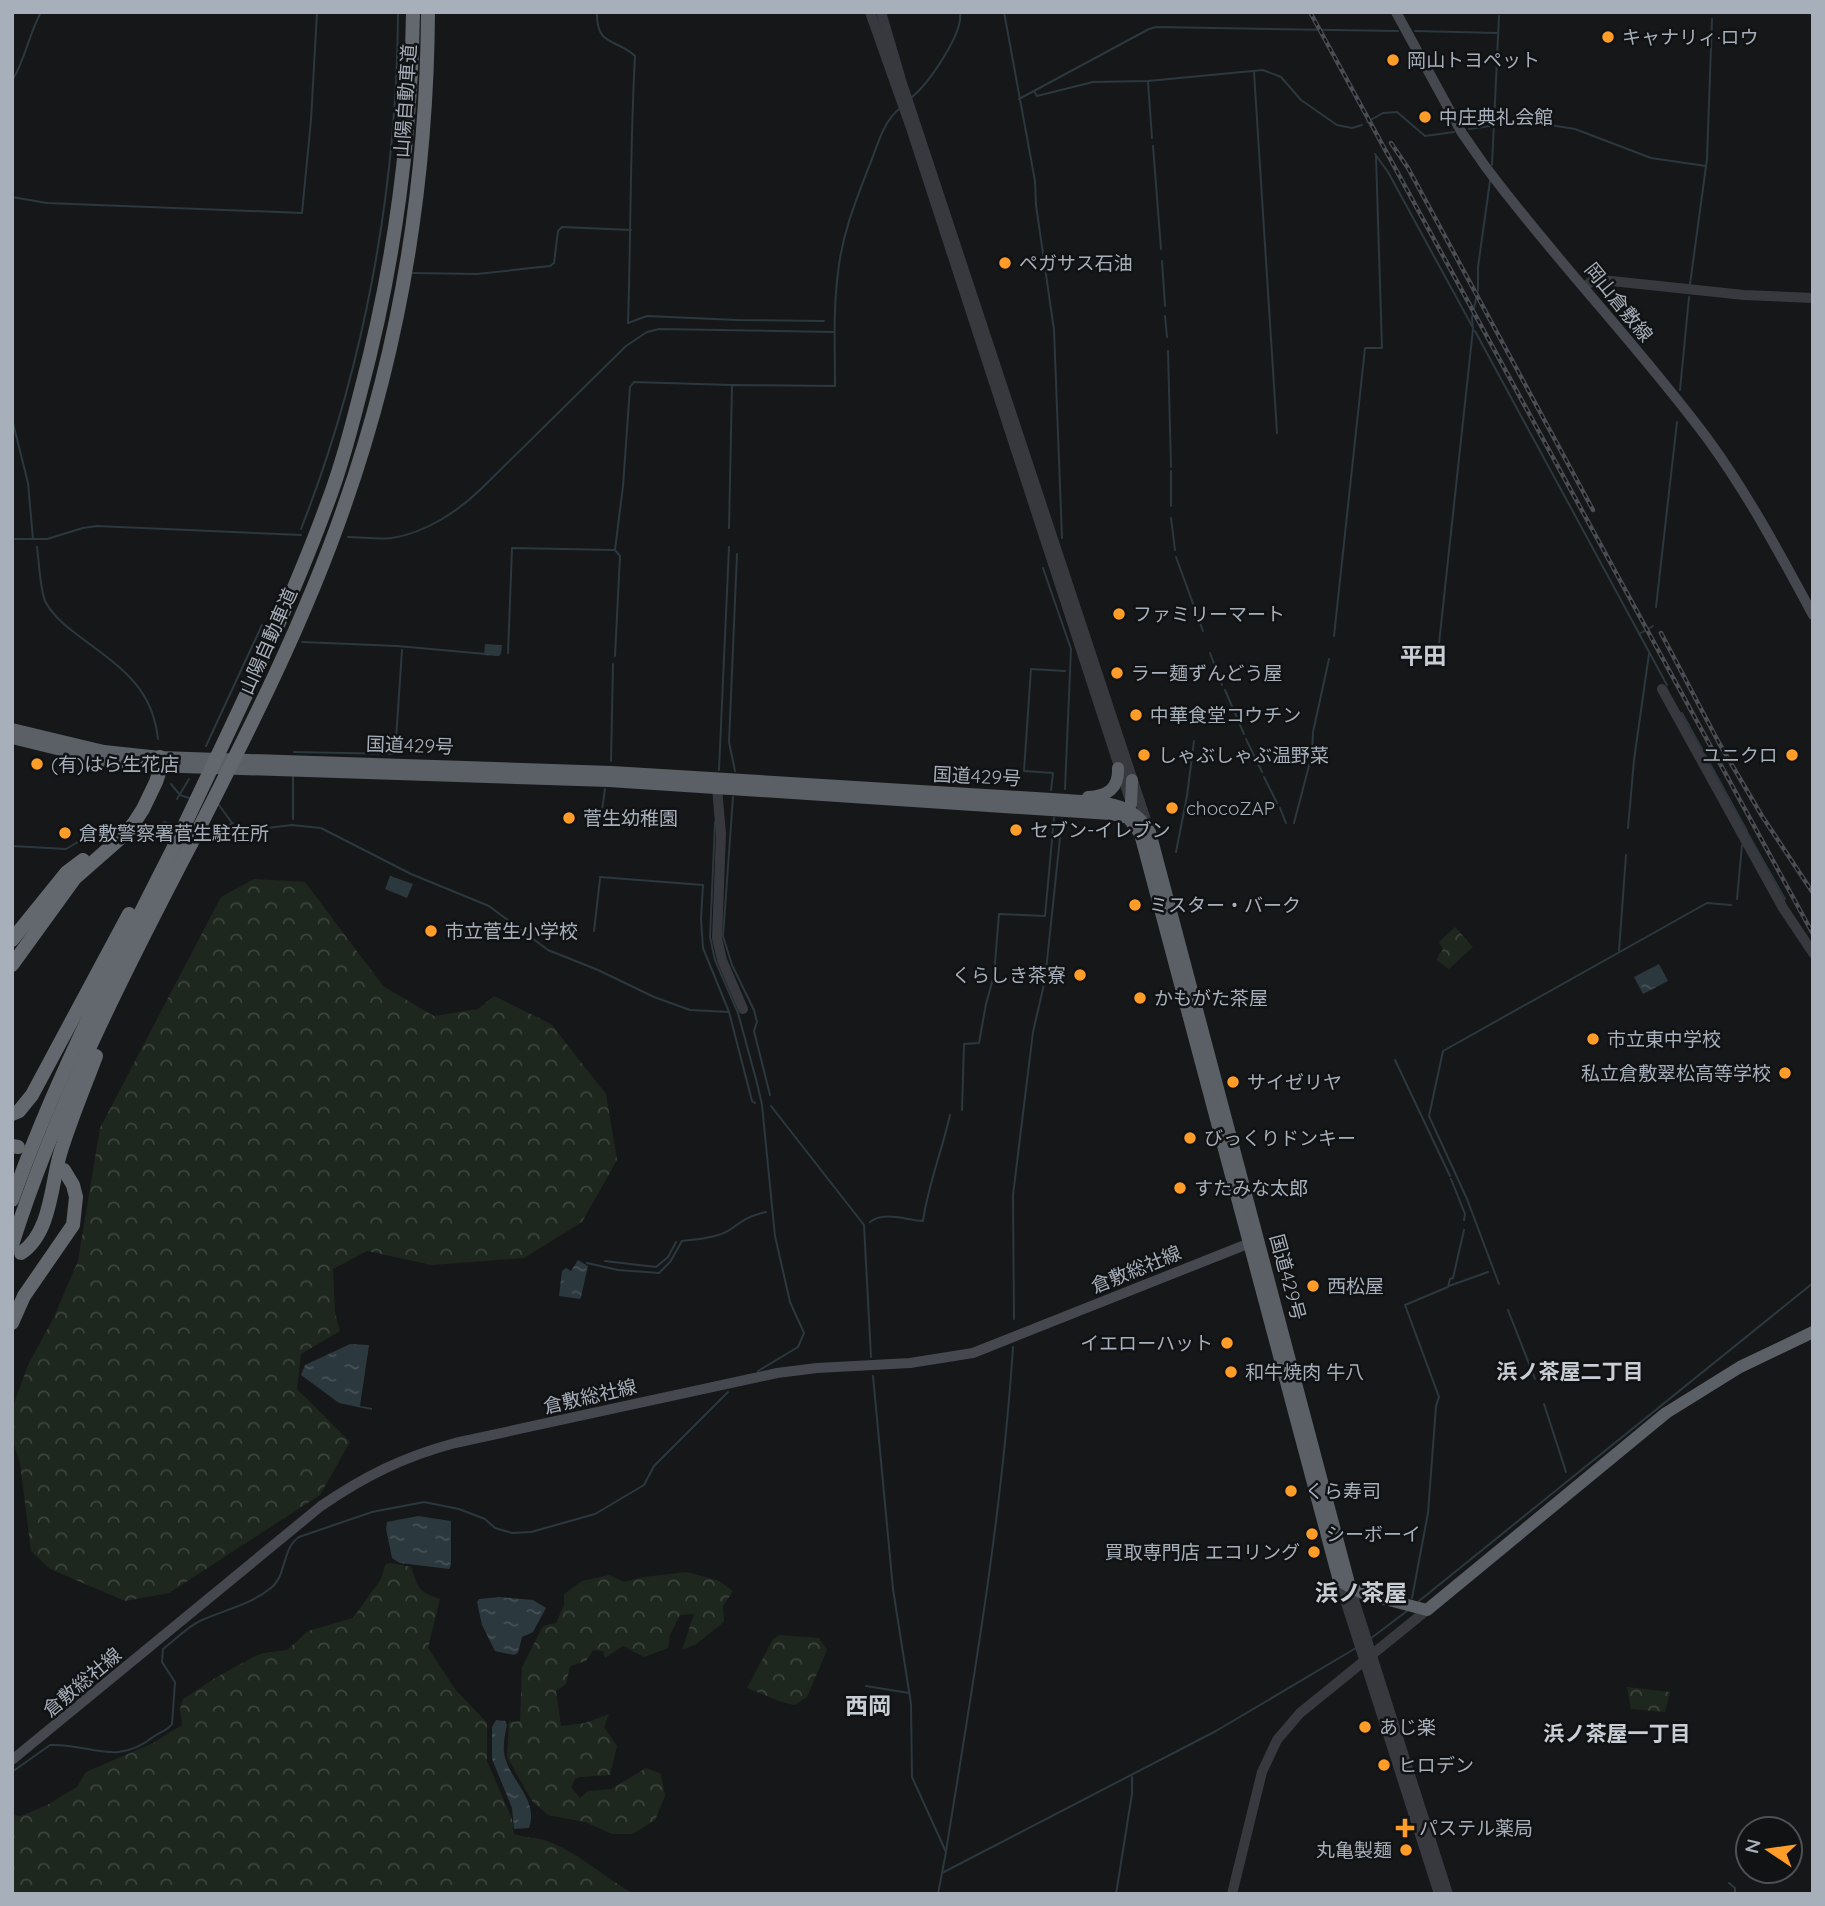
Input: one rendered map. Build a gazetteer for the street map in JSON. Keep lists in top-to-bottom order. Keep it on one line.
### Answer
{"streets":{"highway":["山陽自動車道","国道429号"],"main road":["岡山倉敷線","倉敷総社線"]},"crossings":[["国道429号","倉敷総社線"]],"districts":["平田","浜ノ茶屋二丁目","浜ノ茶屋","西岡","浜ノ茶屋一丁目"],"places":{"other":["キャナリィ·ロウ","岡山トヨペット","中庄典礼会館","ペガサス石油","ファミリーマート","ラー麺ずんどう屋","中華食堂コウチン","しゃぶしゃぶ温野菜","ユニクロ","(有)はら生花店","chocoZAP","菅生幼稚園","セブン-イレブン","倉敷警察署菅生駐在所","ミスター・バーク","市立菅生小学校","くらしき茶寮","かもがた茶屋","市立東中学校","私立倉敷翠松高等学校","サイゼリヤ","びっくりドンキー","すたみな太郎","西松屋","イエローハット","和牛焼肉 牛八","くら寿司","シーボーイ","買取専門店 エコリング","あじ楽","ヒロデン","丸亀製麺"],"health":["パステル薬局"]},"north":"left"}
